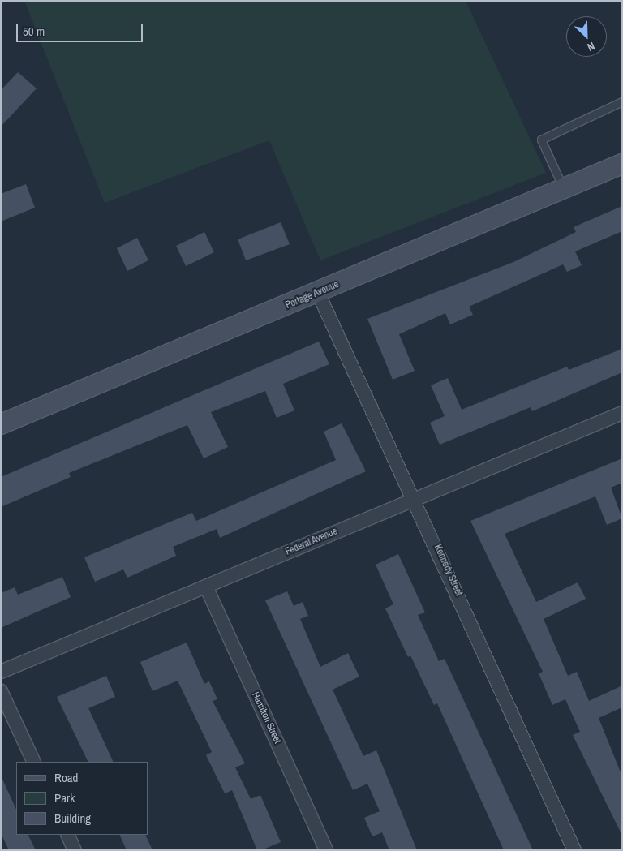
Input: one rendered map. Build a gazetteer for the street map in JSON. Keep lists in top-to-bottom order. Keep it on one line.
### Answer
{"streets":{"street":["Portage Avenue","Federal Avenue","Kennedy Street","Hamilton Street"]},"crossings":[["Portage Avenue","Kennedy Street"],["Federal Avenue","Kennedy Street"],["Federal Avenue","Hamilton Street"]],"legend":["Road","Park","Building"],"scale_bar":"50 m","north":"bottom right"}
